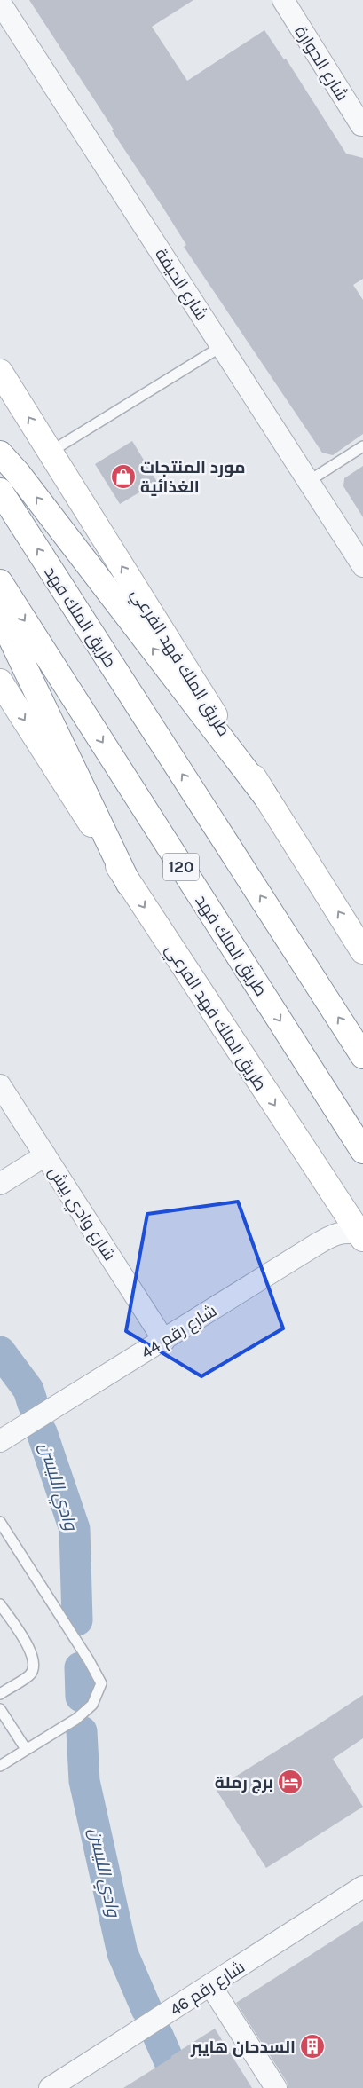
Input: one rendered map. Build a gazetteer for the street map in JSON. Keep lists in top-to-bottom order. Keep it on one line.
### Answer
{"streets":{"main road":["طريق الملك فهد","طريق الملك فهد الفرعي","120"],"street":["شارع الحوارة","شارع الحيفة","شارع وادي بيش","شارع رقم 44","شارع رقم 46"]},"crossings":[["طريق الملك فهد الفرعي","شارع رقم 44"],["شارع وادي بيش","شارع رقم 44"]],"water":["وادي الليسن"],"places":{"shop":["مورد المنتجات الغذائية"],"hotel":["برج رملة"],"building":["السدحان هايبر"]}}
